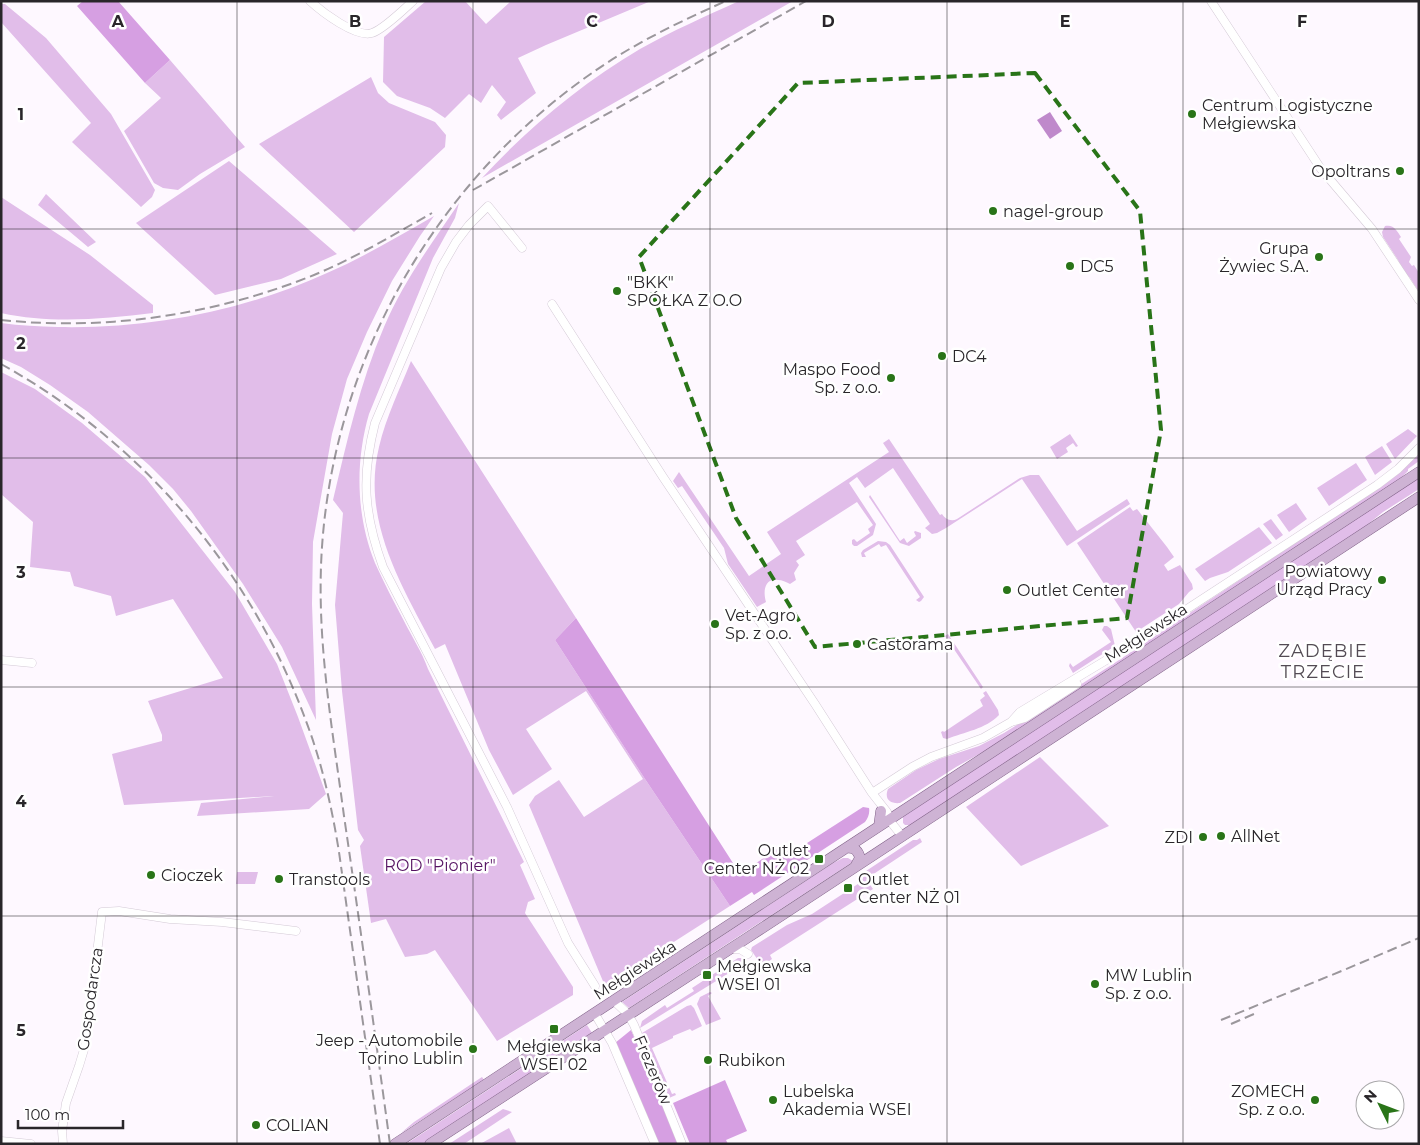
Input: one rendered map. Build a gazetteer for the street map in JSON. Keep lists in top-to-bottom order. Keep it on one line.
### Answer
{"streets":{"main road":["Mełgiewska"],"street":["Gospodarcza","Frezerów"]},"crossings":[["Mełgiewska","Frezerów"]],"districts":["ZADĘBIE TRZECIE"],"parks":["ROD \"Pionier\""],"places":{"other":["Centrum Logistyczne Mełgiewska","Opoltrans","nagel-group","Grupa Żywiec S.A.","DC5","\"BKK\" SPÓŁKA Z O.O","DC4","Maspo Food Sp. z o.o.","Powiatowy Urząd Pracy","Outlet Center","Vet-Agro Sp. z o.o.","Castorama","AllNet","ZDI","Cioczek","Transtools","MW Lublin Sp. z o.o.","Jeep - Automobile Torino Lublin","Rubikon","Lubelska Akademia WSEI","ZOMECH Sp. z o.o.","COLIAN"],"transit":["Outlet Center NŻ 02","Outlet Center NŻ 01","Mełgiewska WSEI 01","Mełgiewska WSEI 02"]},"scale_bar":"100 m","north":"top left","grid":{"columns":["A","B","C","D","E","F"],"rows":["1","2","3","4","5"]}}
